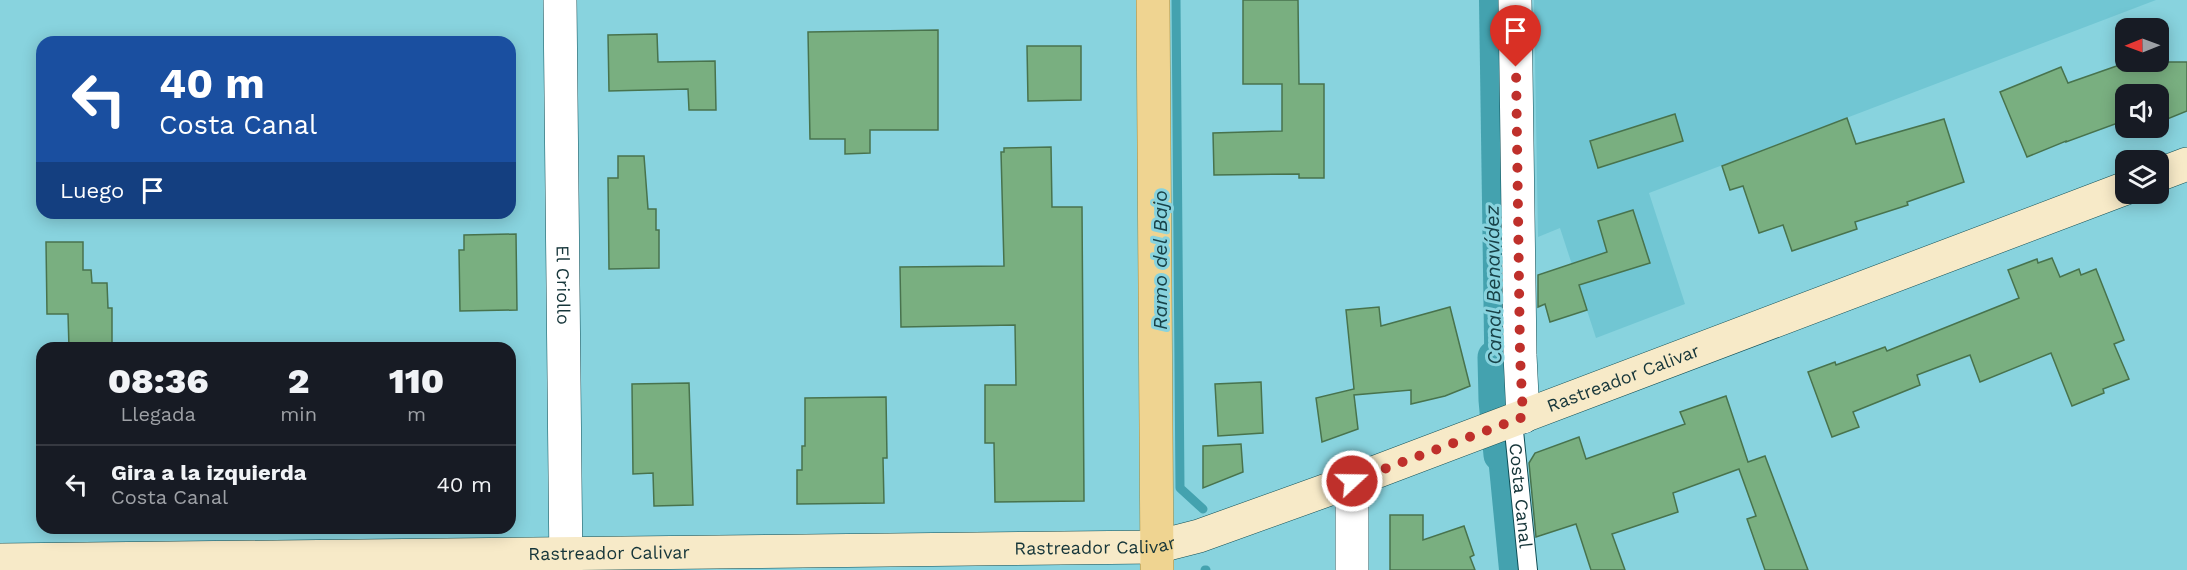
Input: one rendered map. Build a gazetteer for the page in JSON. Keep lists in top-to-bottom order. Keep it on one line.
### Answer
{"streets":{"main road":["Rastreador Calivar"],"street":["El Criollo","Costa Canal"]},"crossings":[["El Criollo","Rastreador Calivar"],["Rastreador Calivar","Costa Canal"]],"water":["Ramo del Bajo","Canal Benavídez"],"north":"left","page":{"turn":["40 m","Costa Canal"],"then":"Luego","eta":["08:36","Llegada","2","min","110","m"],"list":[{"name":"Gira a la izquierda","note":"Costa Canal","value":"40 m"}]}}
